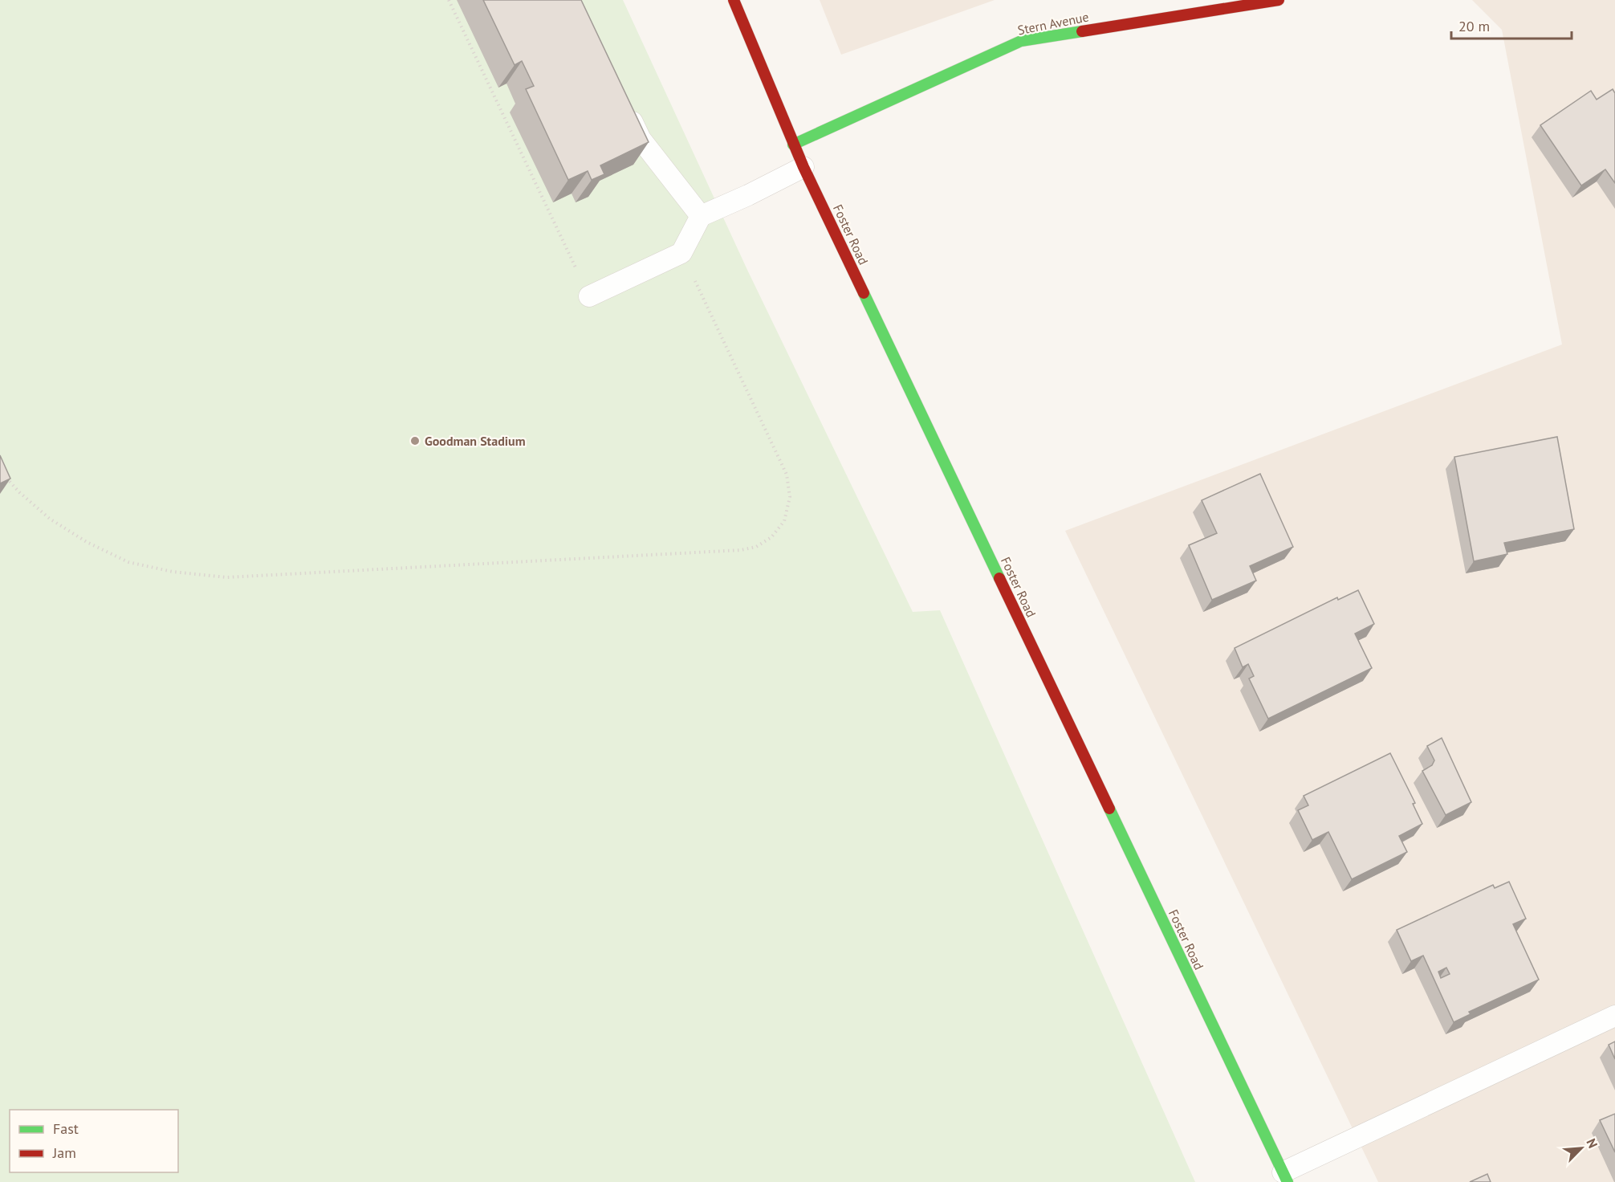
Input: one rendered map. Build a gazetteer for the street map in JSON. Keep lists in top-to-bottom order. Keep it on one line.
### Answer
{"streets":{"street":["Stern Avenue","Foster Road"]},"crossings":[["Stern Avenue","Foster Road"]],"places":["Goodman Stadium"],"legend":["Fast","Jam"],"scale_bar":"20 m","north":"top right"}
